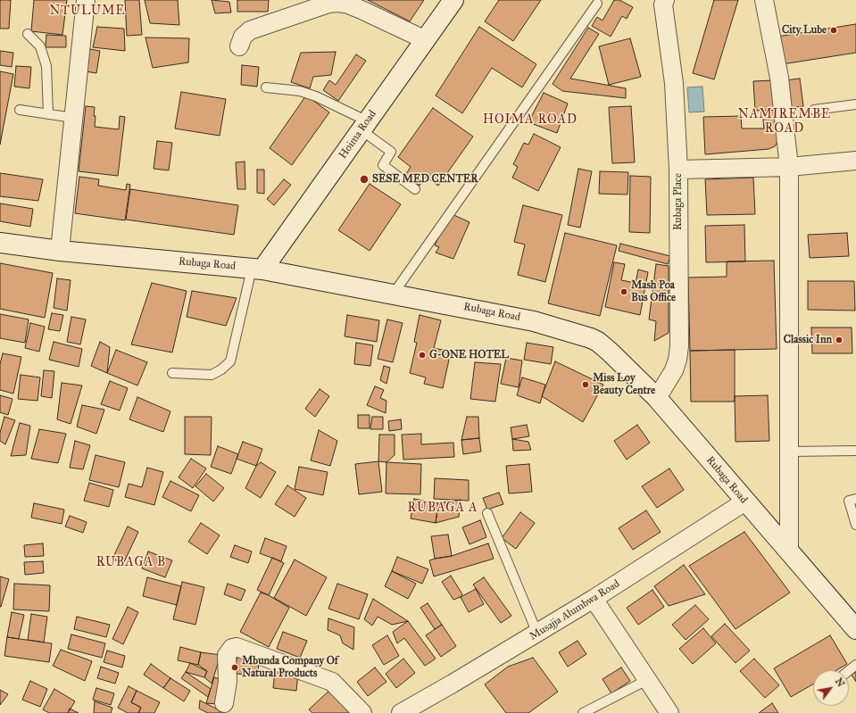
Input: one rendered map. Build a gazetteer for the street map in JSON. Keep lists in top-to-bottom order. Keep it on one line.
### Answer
{"streets":{"main road":["Hoima Road","Rubaga Road"],"street":["Rubaga Place","Musajja Alumbwa Road"]},"crossings":[["Hoima Road","Rubaga Road"],["Rubaga Place","Rubaga Road"],["Rubaga Road","Musajja Alumbwa Road"]],"districts":["NTULUME","NAMIREMBE ROAD","HOIMA ROAD","RUBAGA A","RUBAGA B"],"places":["City Lube","SESE MED CENTER","Mash Poa Bus Office","Classic Inn","G-ONE HOTEL","Miss Loy Beauty Centre","Mbunda Company Of Natural Products"],"north":"top right"}
